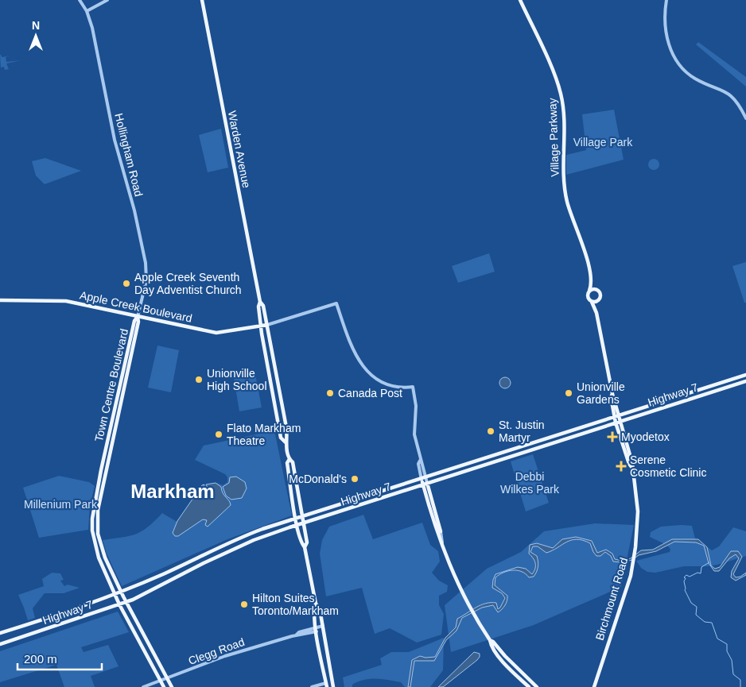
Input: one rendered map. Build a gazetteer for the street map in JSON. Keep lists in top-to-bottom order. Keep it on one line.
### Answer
{"streets":{"main road":["Village Parkway","Warden Avenue","Apple Creek Boulevard","Town Centre Boulevard","Highway 7","Birchmount Road"],"street":["Hollingham Road","Clegg Road"]},"crossings":[["Warden Avenue","Apple Creek Boulevard"],["Warden Avenue","Highway 7"],["Warden Avenue","Clegg Road"],["Hollingham Road","Apple Creek Boulevard"],["Hollingham Road","Town Centre Boulevard"],["Apple Creek Boulevard","Town Centre Boulevard"],["Town Centre Boulevard","Highway 7"],["Town Centre Boulevard","Clegg Road"],["Highway 7","Birchmount Road"]],"districts":["Markham"],"parks":["Village Park","Debbi Wilkes Park","Millenium Park"],"places":{"other":["Apple Creek Seventh Day Adventist Church","Unionville High School","Canada Post","Unionville Gardens","St. Justin Martyr","Flato Markham Theatre","McDonald's","Hilton Suites Toronto/Markham"],"health":["Myodetox","Serene Cosmetic Clinic"]},"scale_bar":"200 m","north":"top"}
